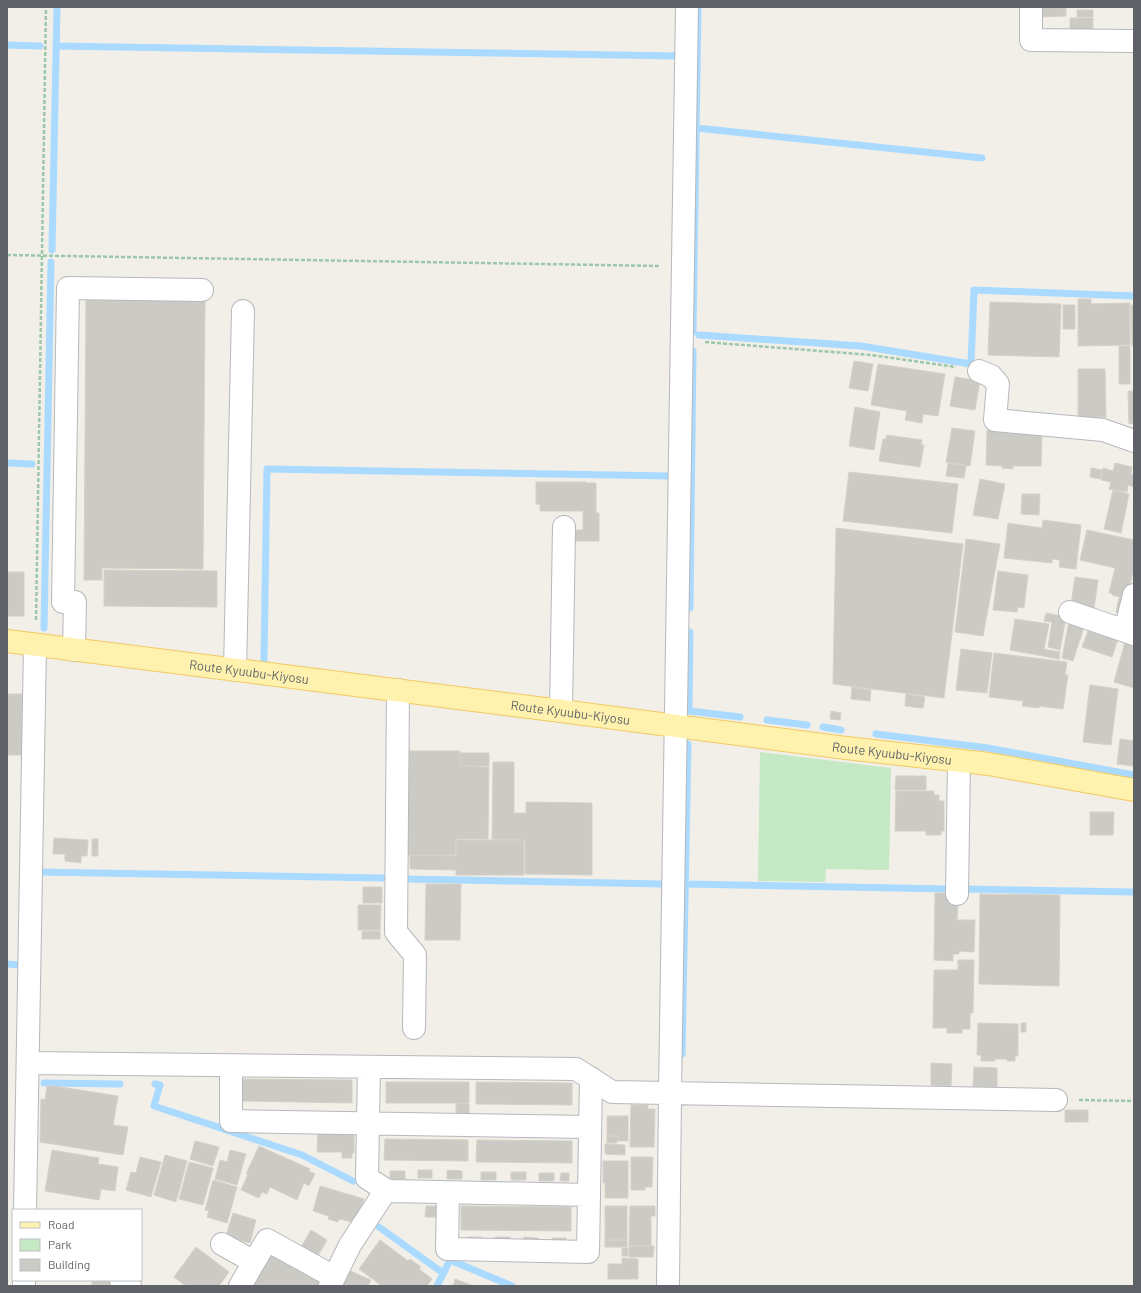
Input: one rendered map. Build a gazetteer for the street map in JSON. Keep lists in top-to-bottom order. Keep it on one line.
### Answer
{"streets":{"main road":["Route Kyuubu-Kiyosu"]},"legend":["Road","Park","Building"]}
